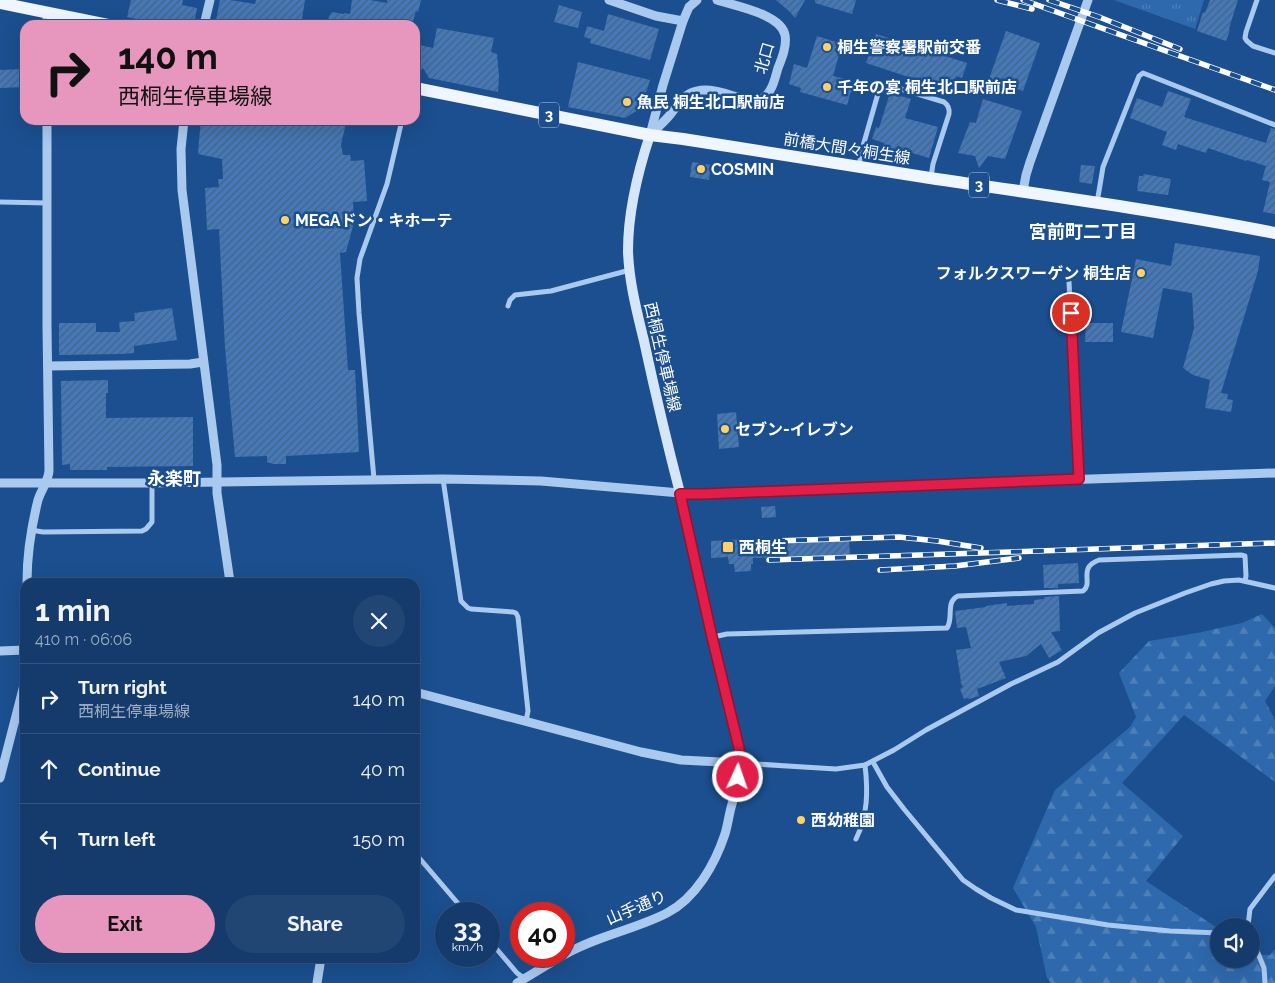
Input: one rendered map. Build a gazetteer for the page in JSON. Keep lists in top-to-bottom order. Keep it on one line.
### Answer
{"streets":{"main road":["3","前橋大間々桐生線","西桐生停車場線"],"street":["北口","山手通り"]},"crossings":[["北口","前橋大間々桐生線"],["北口","西桐生停車場線"],["前橋大間々桐生線","西桐生停車場線"],["西桐生停車場線","山手通り"]],"districts":["宮前町二丁目","永楽町"],"places":{"other":["桐生警察署駅前交番","千年の宴 桐生北口駅前店","魚民 桐生北口駅前店","COSMIN","MEGAドン・キホーテ","フォルクスワーゲン 桐生店","セブン-イレブン","西幼稚園"],"transit":["西桐生"]},"page":{"turn":["140 m","西桐生停車場線"],"heading":["1 min","410 m · 06:06"],"list":[{"name":"Turn right","note":"西桐生停車場線","value":"140 m"},{"name":"Continue","value":"40 m"},{"name":"Turn left","value":"150 m"}],"buttons":["Exit","Share"],"speed":"33 km/h","limit":"40"}}
